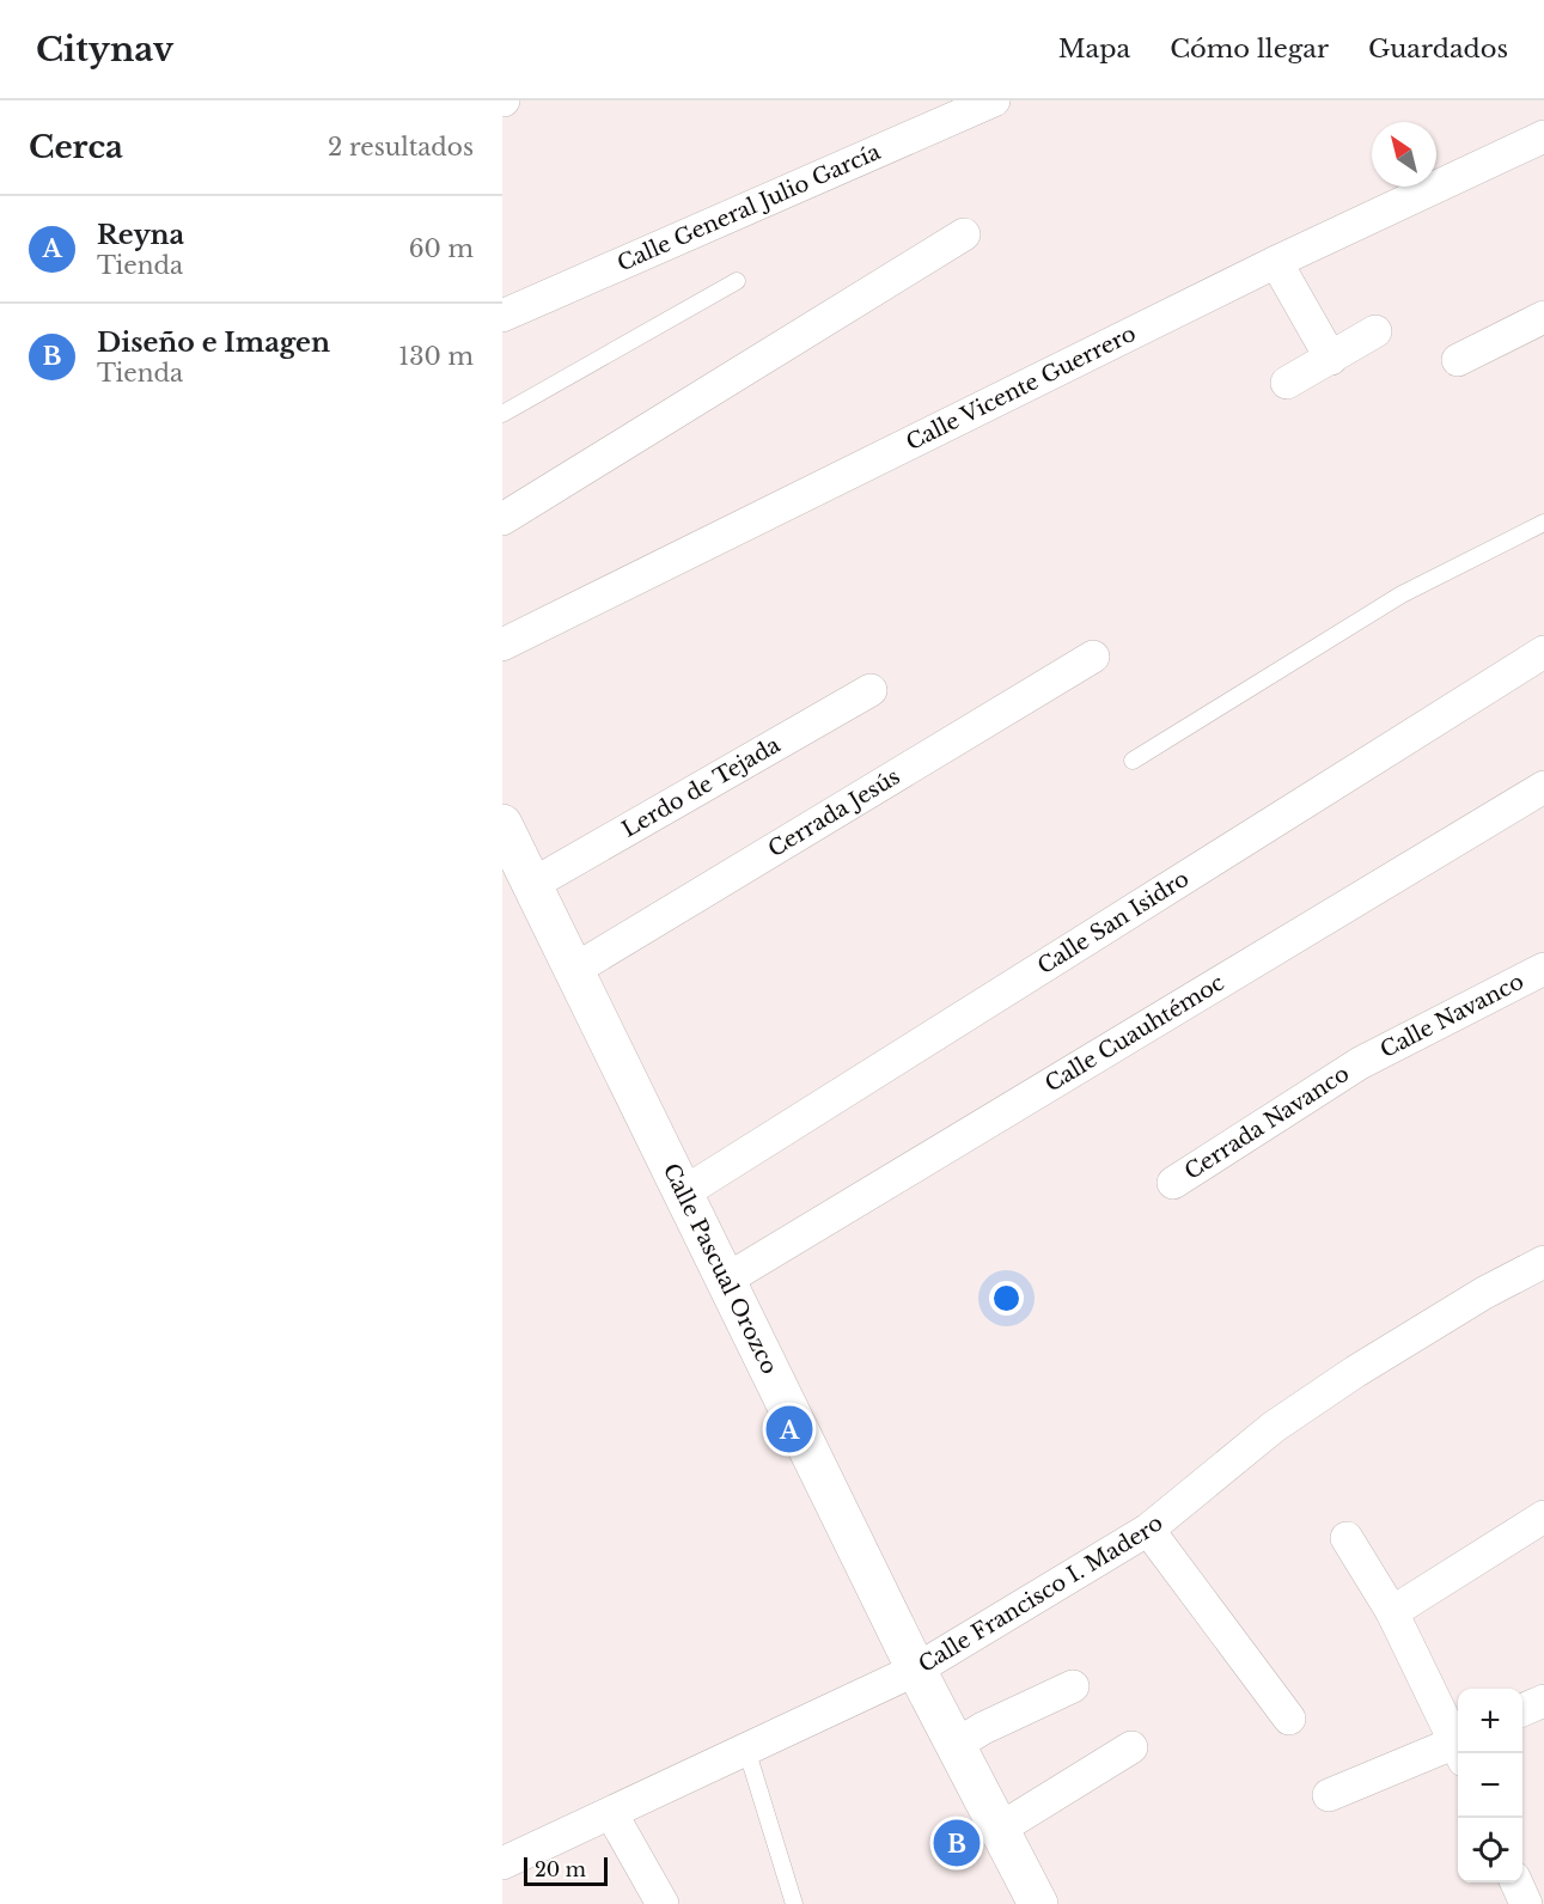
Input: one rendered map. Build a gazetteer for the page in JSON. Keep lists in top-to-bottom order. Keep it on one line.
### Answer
{"streets":{"street":["Calle General Julio García","Calle Vicente Guerrero","Lerdo de Tejada","Cerrada Jesús","Calle San Isidro","Calle Navanco","Calle Cuauhtémoc","Cerrada Navanco","Calle Pascual Orozco","Calle Francisco I. Madero"]},"crossings":[["Lerdo de Tejada","Calle Pascual Orozco"],["Cerrada Jesús","Calle Pascual Orozco"],["Calle San Isidro","Calle Pascual Orozco"],["Calle Navanco","Cerrada Navanco"],["Calle Cuauhtémoc","Calle Pascual Orozco"],["Calle Pascual Orozco","Calle Francisco I. Madero"]],"scale_bar":"20 m","north":"top left","page":{"header":"Citynav","nav":["Mapa","Cómo llegar","Guardados"],"heading":["Cerca","2 resultados"],"list":[{"mark":"A","name":"Reyna","note":"Tienda","value":"60 m"},{"mark":"B","name":"Diseño e Imagen","note":"Tienda","value":"130 m"}],"pins":["A","B"],"map_buttons":["+","−"],"scale":"20 m"}}
